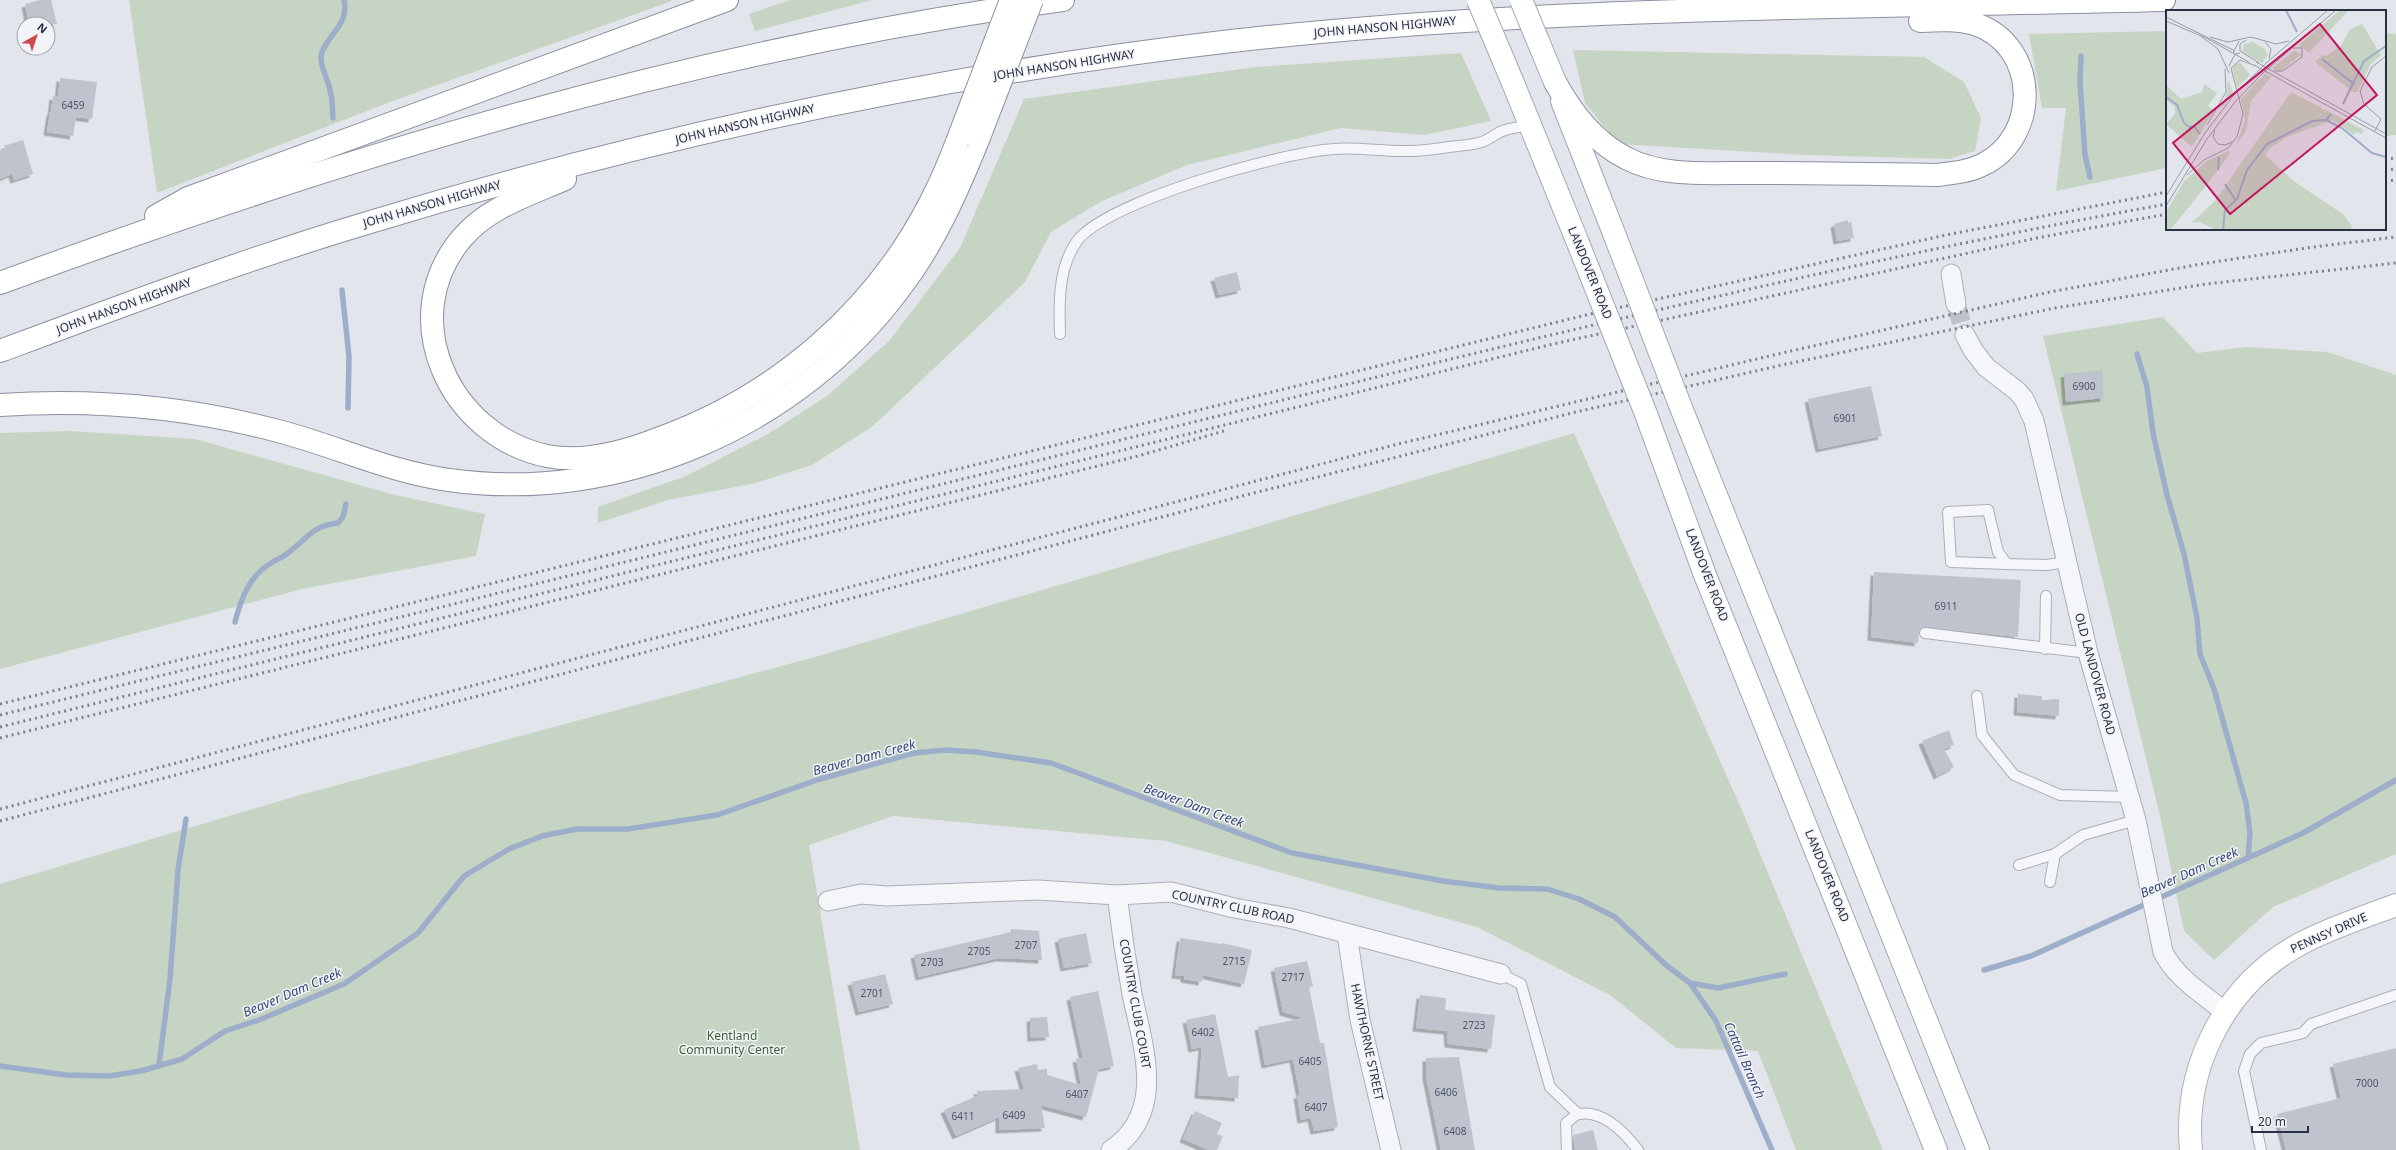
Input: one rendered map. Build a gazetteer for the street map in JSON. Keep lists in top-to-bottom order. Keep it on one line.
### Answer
{"streets":{"main road":["JOHN HANSON HIGHWAY","LANDOVER ROAD","PENNSY DRIVE"],"street":["OLD LANDOVER ROAD","COUNTRY CLUB ROAD","COUNTRY CLUB COURT","HAWTHORNE STREET"]},"crossings":[["OLD LANDOVER ROAD","PENNSY DRIVE"],["COUNTRY CLUB ROAD","COUNTRY CLUB COURT"],["COUNTRY CLUB ROAD","HAWTHORNE STREET"]],"water":["Beaver Dam Creek","Cattail Branch"],"parks":["Kentland Community Center"],"house_numbers":["6459","6900","6901","6911","2707","2705","2715","2703","2717","2701","2723","6402","6405","7000","6406","6407","6407","6409","6411","6408"],"scale_bar":"20 m","north":"top right"}
